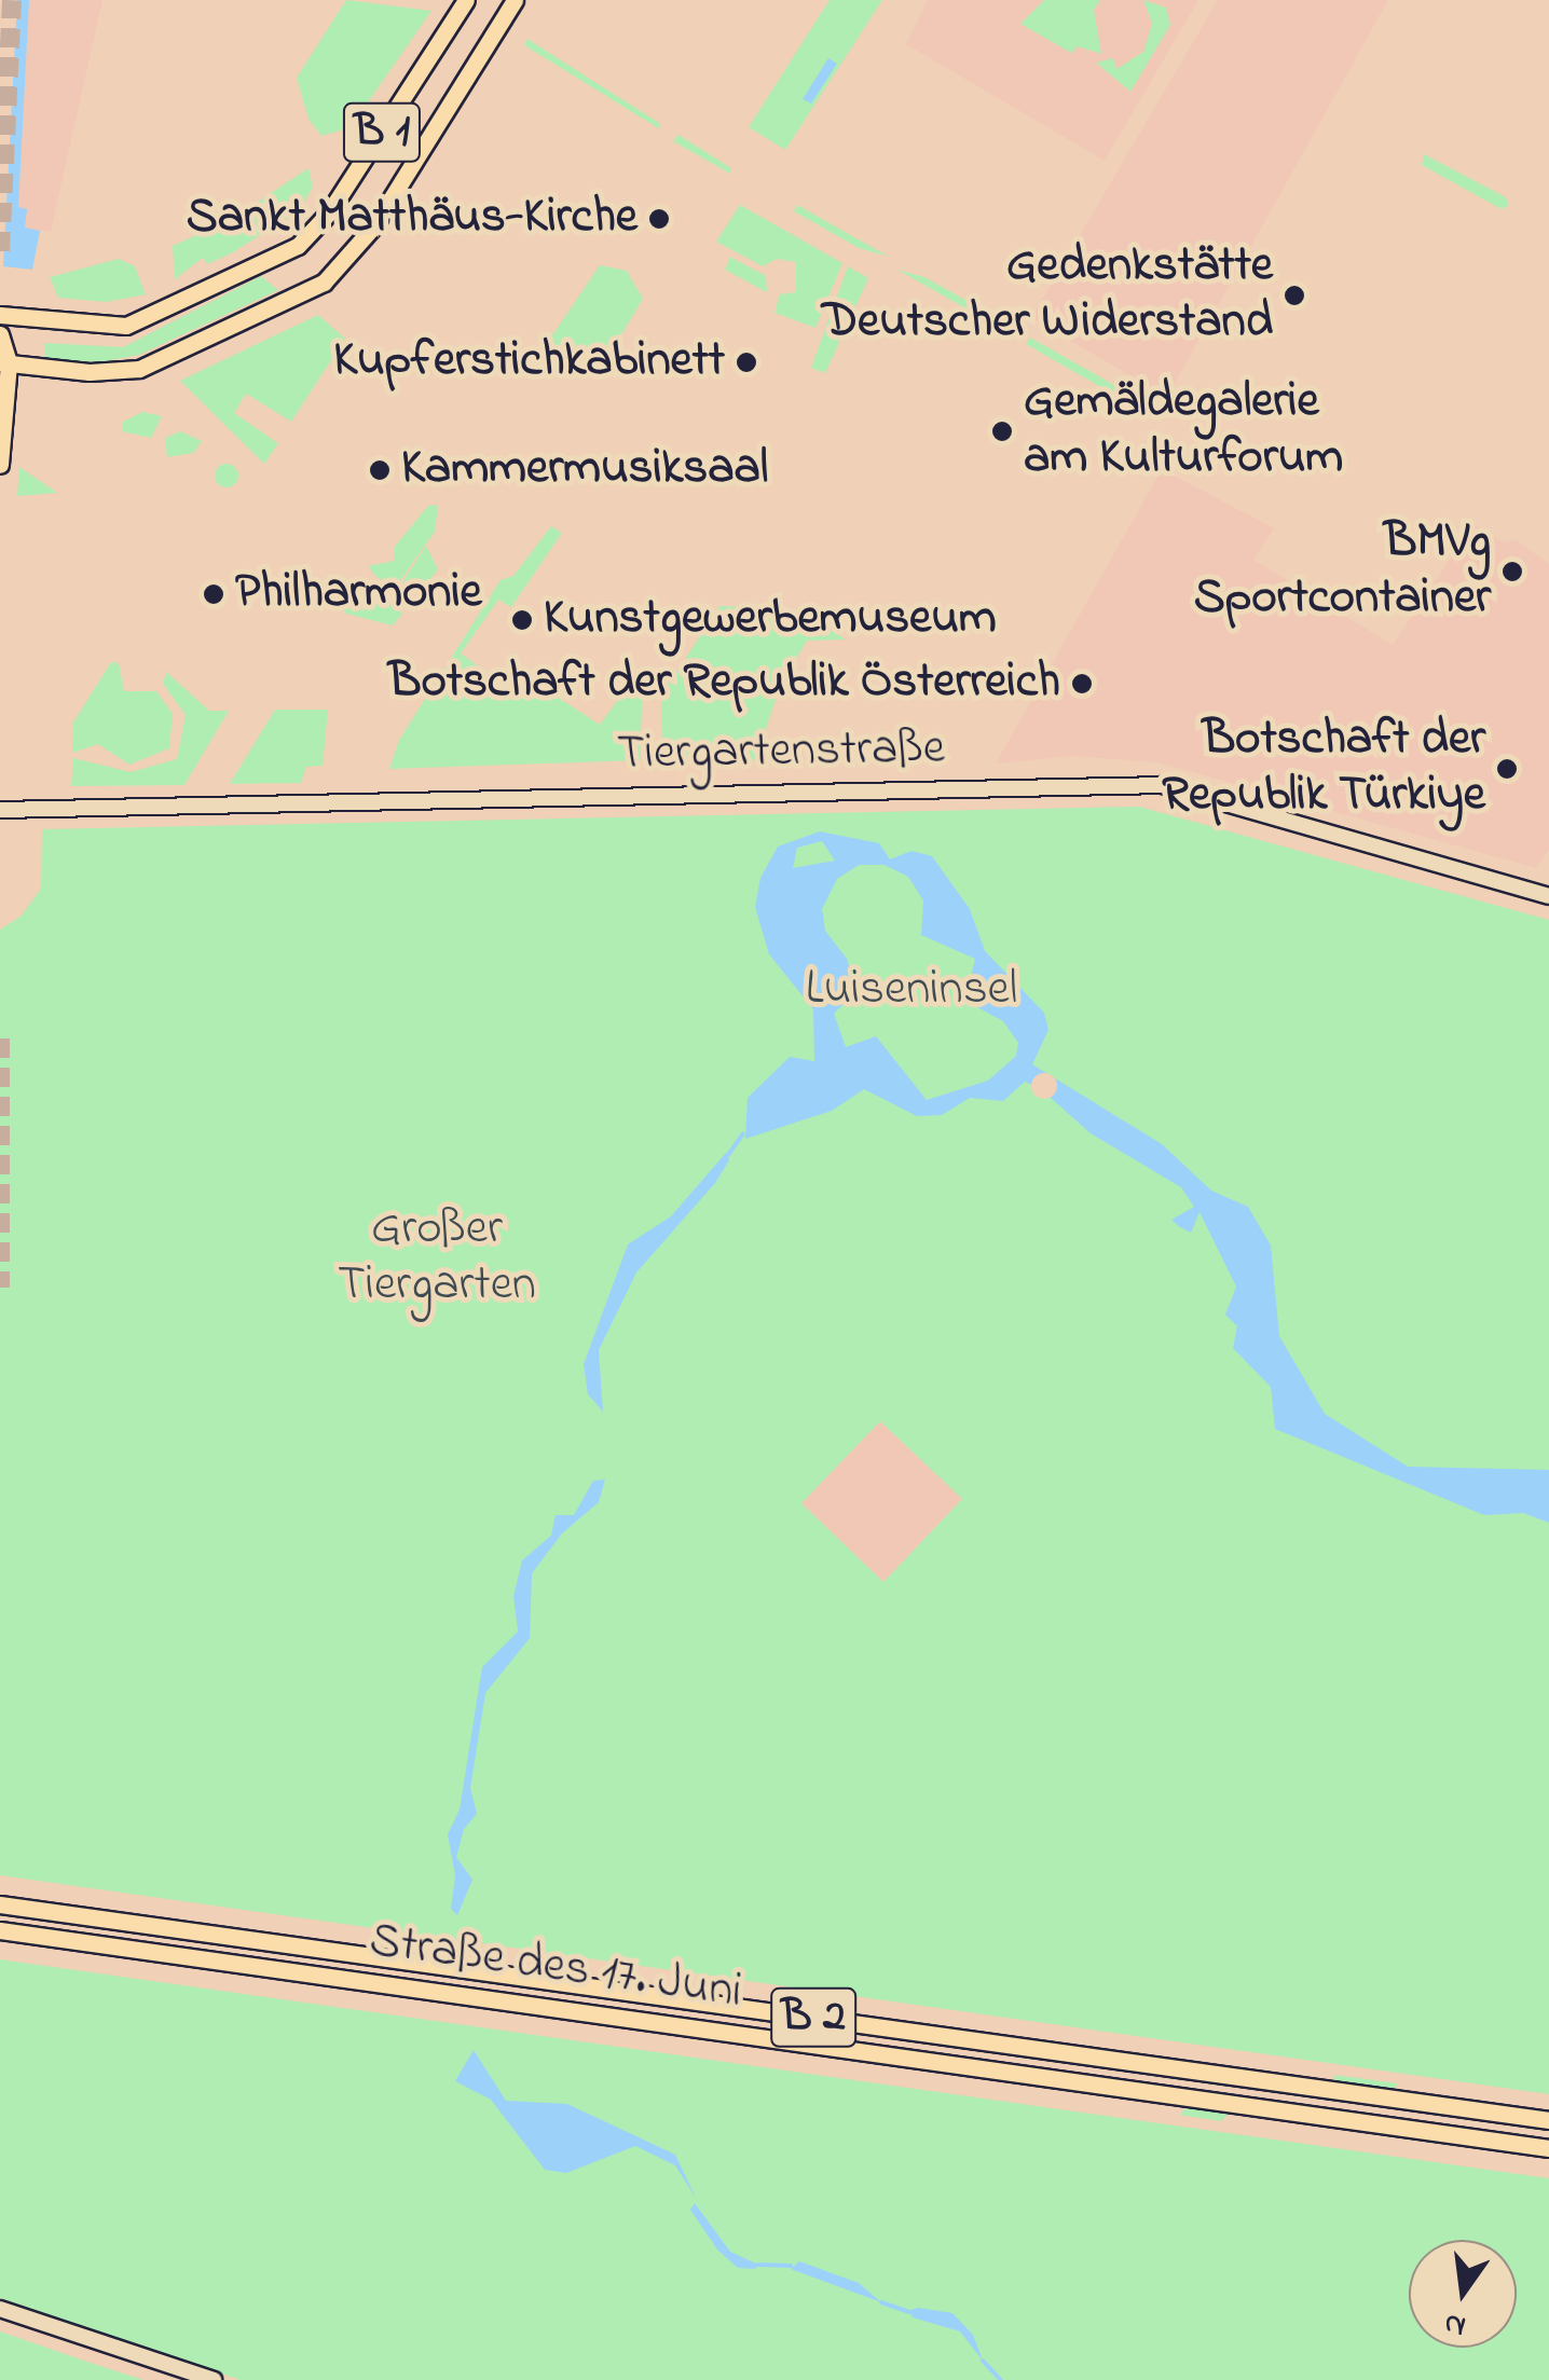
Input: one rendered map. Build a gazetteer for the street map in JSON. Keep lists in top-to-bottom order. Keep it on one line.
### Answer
{"streets":{"main road":["B 1","Tiergartenstraße","Straße des 17. Juni","B 2"]},"parks":["Luiseninsel","Großer Tiergarten"],"places":["Sankt Matthäus-Kirche","Gedenkstätte Deutscher Widerstand","Kupferstichkabinett","Gemäldegalerie am Kulturforum","Kammermusiksaal","BMVg Sportcontainer","Philharmonie","Kunstgewerbemuseum","Botschaft der Republik Österreich","Botschaft der Republik Türkiye"],"north":"bottom"}
